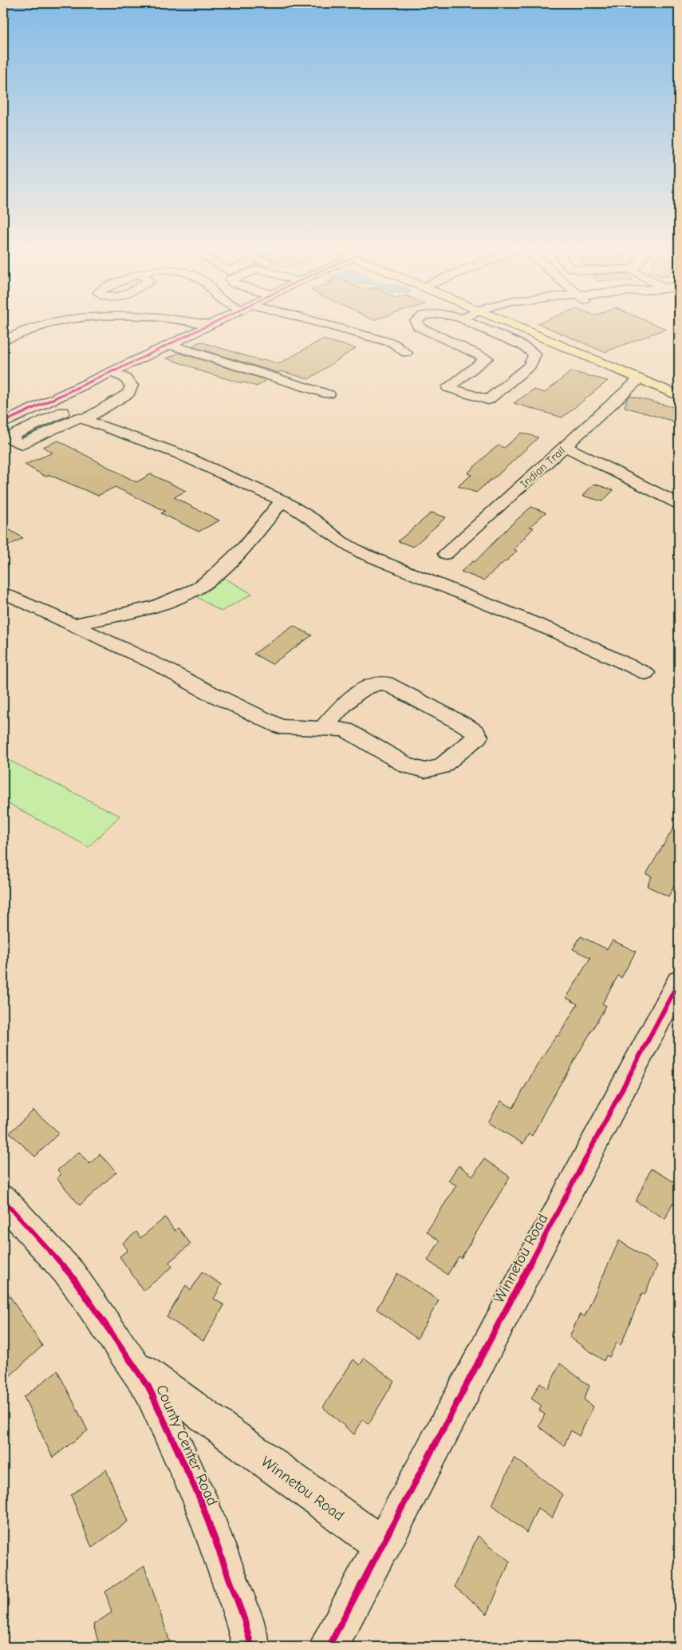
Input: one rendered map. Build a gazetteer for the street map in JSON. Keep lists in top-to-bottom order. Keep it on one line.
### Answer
{"streets":{"street":["Indian Trail","Winnetou Road","County Center Road"]},"crossings":[["Winnetou Road","County Center Road"]]}
